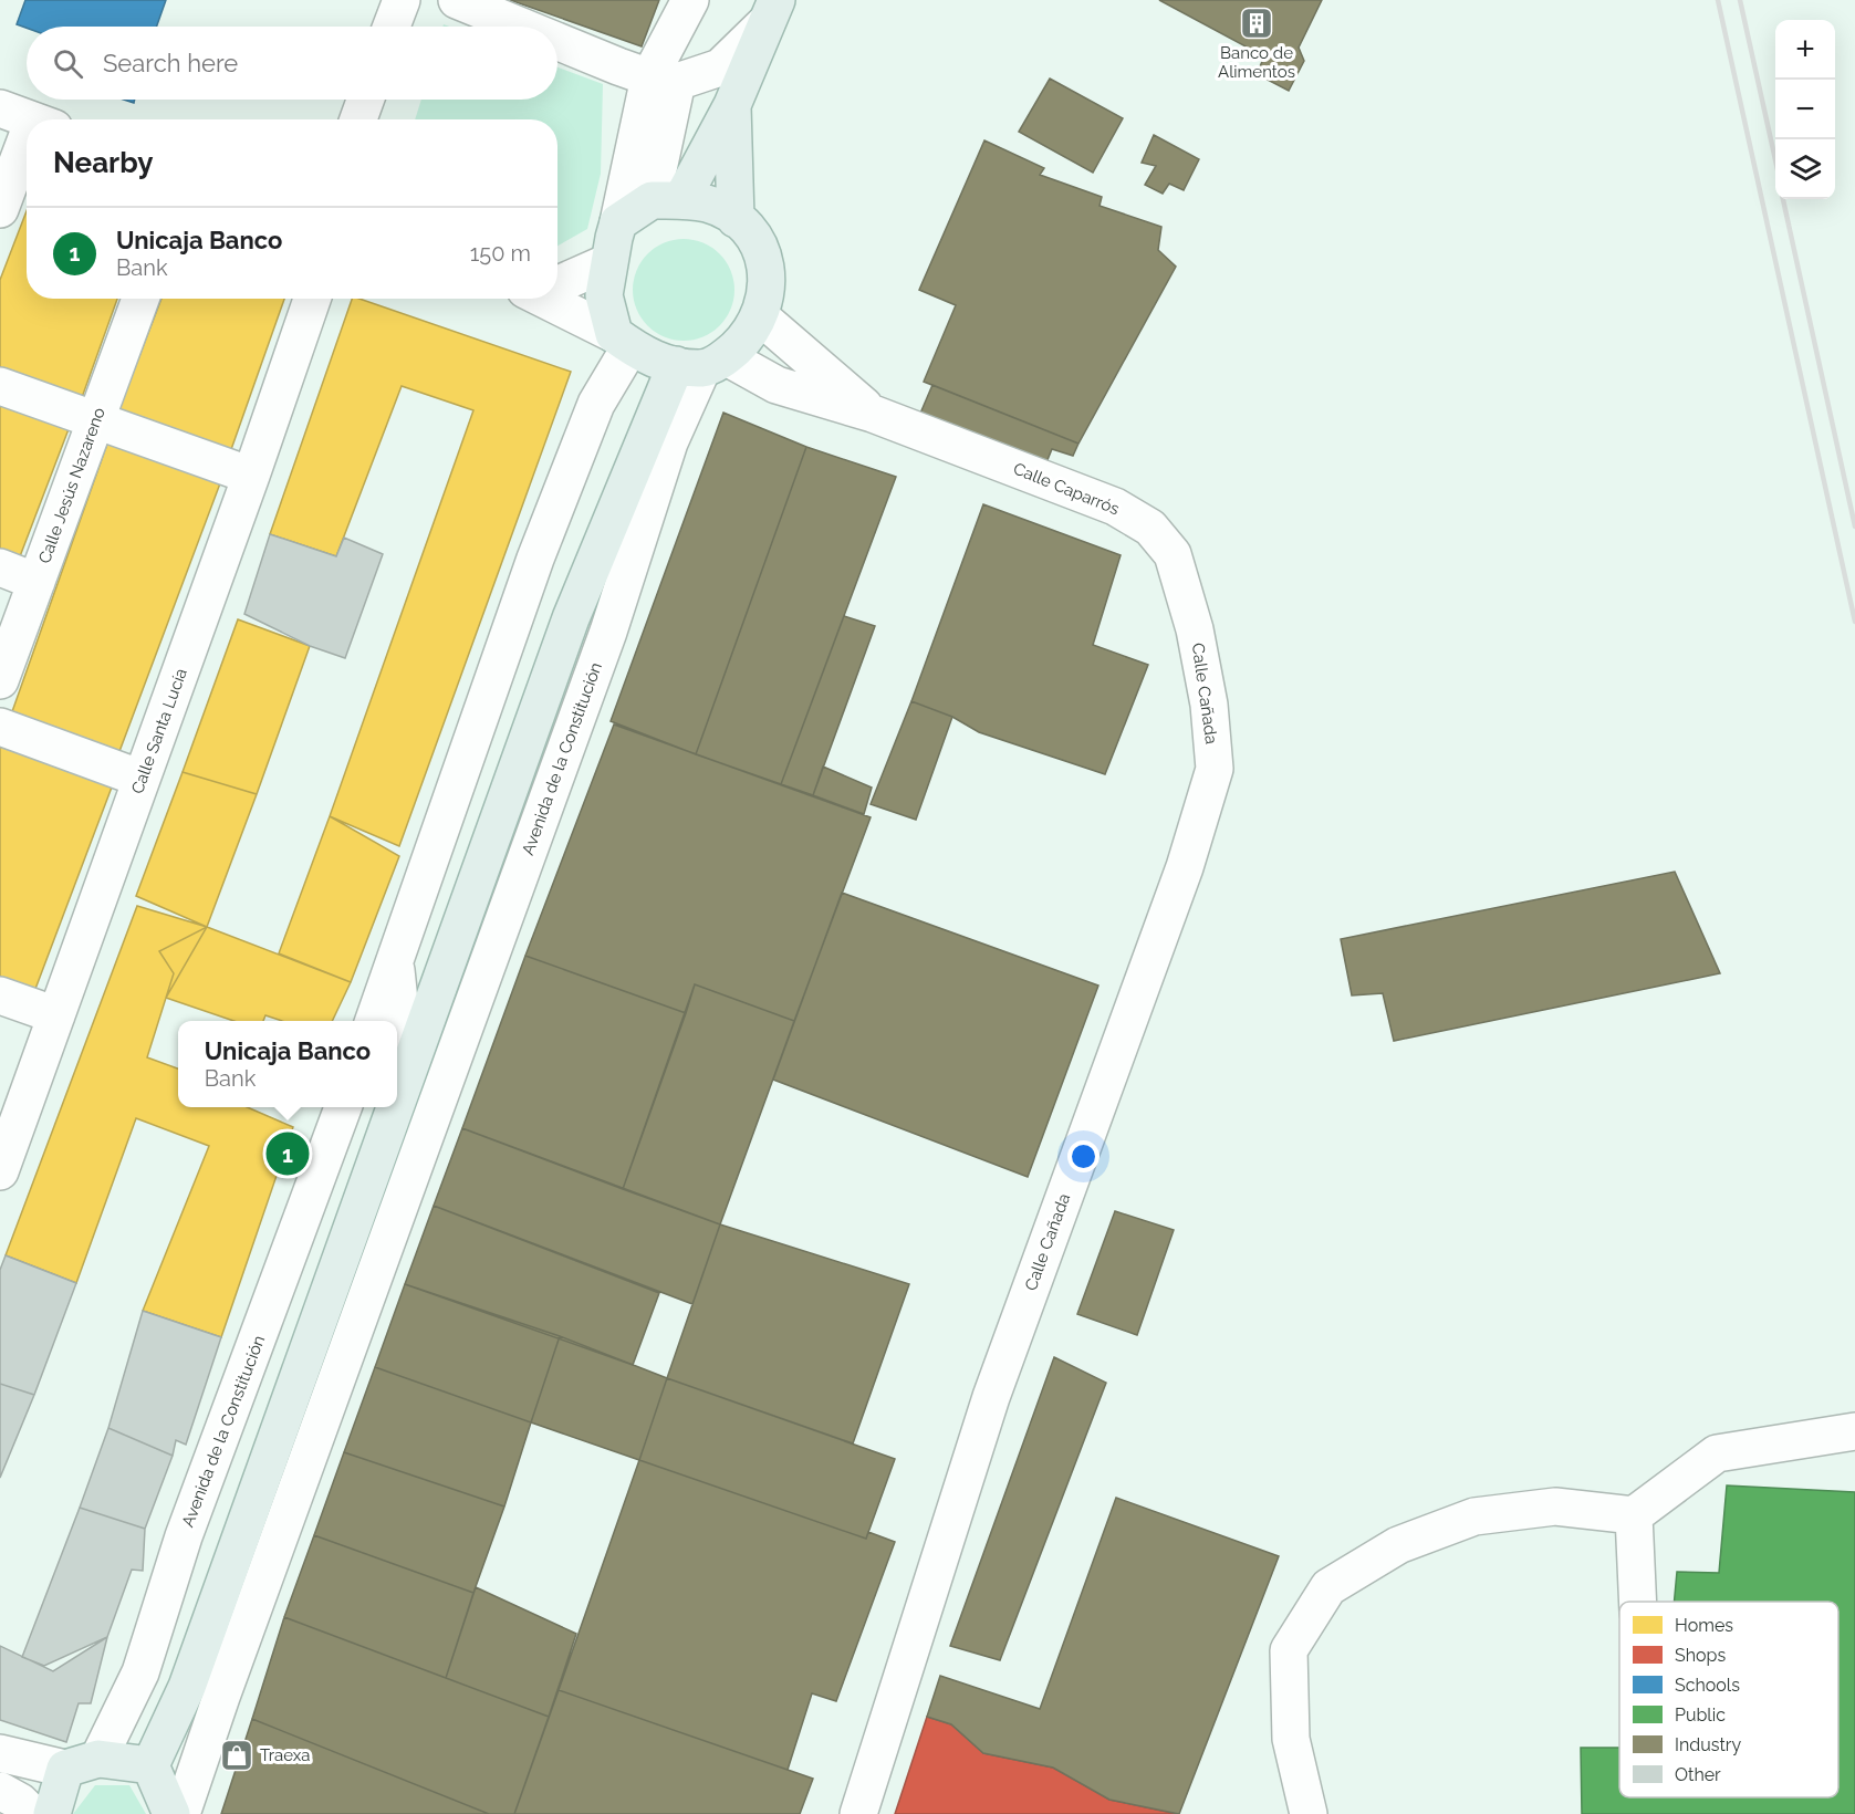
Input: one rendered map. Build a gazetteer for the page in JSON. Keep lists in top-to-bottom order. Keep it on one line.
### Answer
{"streets":{"main road":["Avenida de la Constitución"],"street":["Calle Jesús Nazareno","Calle Caparrós","Calle Cañada","Calle Santa Lucía"]},"crossings":[["Calle Caparrós","Calle Cañada"],["Calle Caparrós","Avenida de la Constitución"]],"places":{"building":["Banco de Alimentos"],"shop":["Traexa"]},"legend":["Homes","Shops","Schools","Public","Industry","Other"],"page":{"map_buttons":["+","−"],"search":"Search here","heading":"Nearby","list":[{"mark":"1","name":"Unicaja Banco","note":"Bank","value":"150 m"}],"popup":["Unicaja Banco","Bank"],"pins":"1"}}
